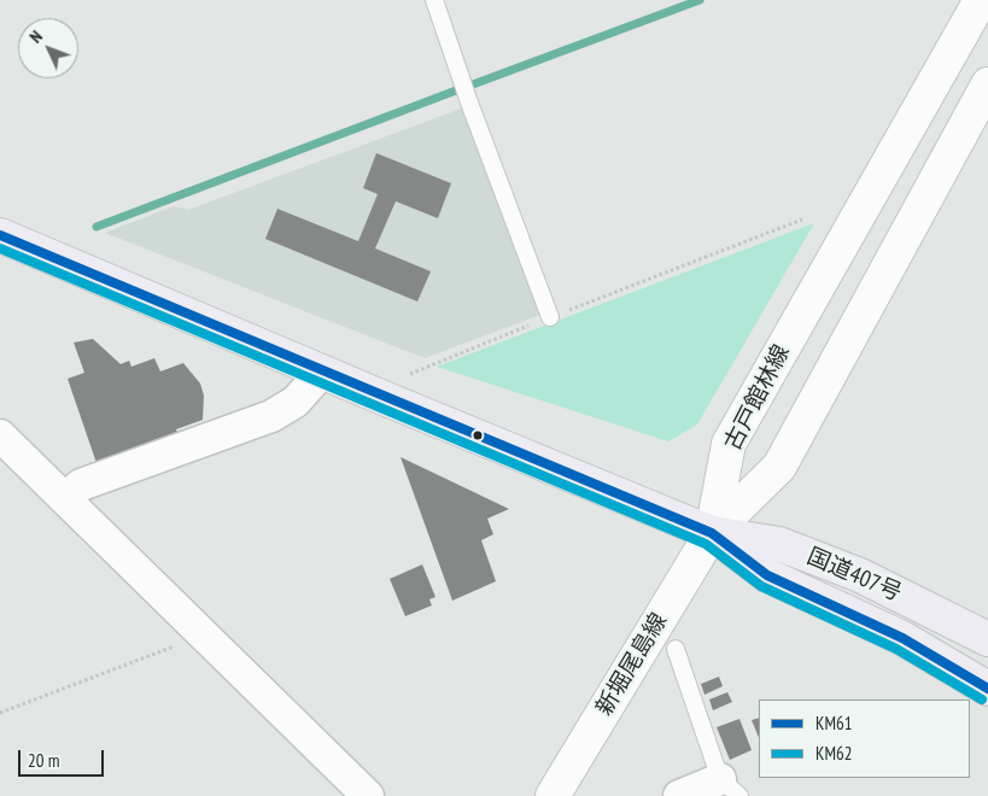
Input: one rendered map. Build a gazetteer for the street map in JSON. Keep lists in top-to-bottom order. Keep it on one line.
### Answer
{"streets":{"highway":["国道407号"],"main road":["古戸館林線","新堀尾島線"]},"crossings":[["古戸館林線","国道407号"],["古戸館林線","新堀尾島線"],["国道407号","新堀尾島線"]],"lines":["transit line KM61","transit line KM62"],"legend":["KM61","KM62"],"scale_bar":"20 m","north":"top left"}
